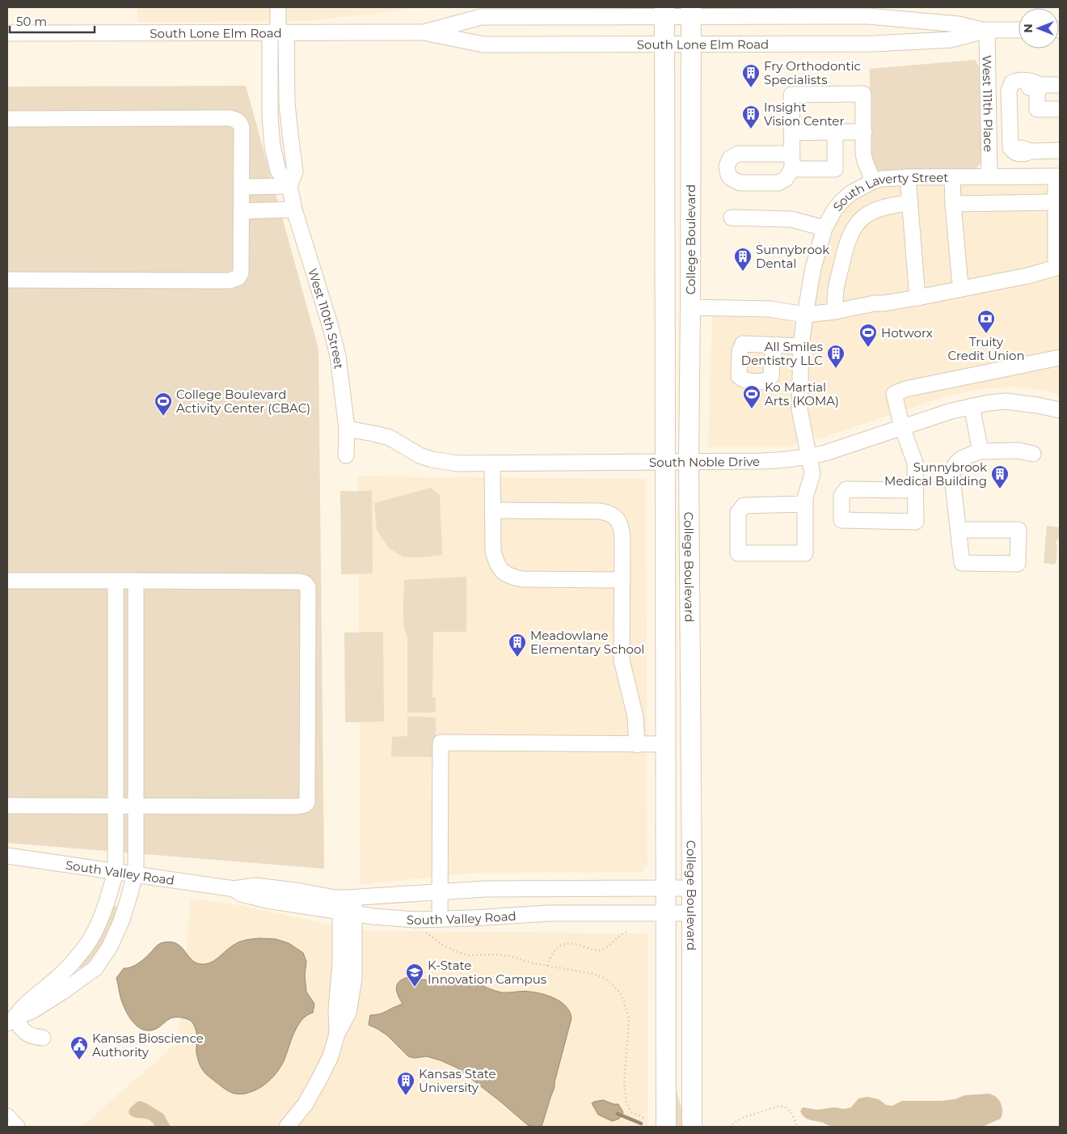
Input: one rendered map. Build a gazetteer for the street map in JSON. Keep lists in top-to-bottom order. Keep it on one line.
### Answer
{"streets":{"main road":["College Boulevard"],"street":["South Lone Elm Road","West 111th Place","South Laverty Street","West 110th Street","South Noble Drive","South Valley Road"]},"crossings":[["South Lone Elm Road","West 111th Place"],["South Lone Elm Road","College Boulevard"],["South Lone Elm Road","West 110th Street"],["West 111th Place","South Laverty Street"],["South Laverty Street","South Noble Drive"],["College Boulevard","South Noble Drive"],["College Boulevard","South Valley Road"],["West 110th Street","South Noble Drive"]],"places":{"building":["Fry Orthodontic Specialists","Insight Vision Center","Sunnybrook Dental","All Smiles Dentistry LLC","Sunnybrook Medical Building","Meadowlane Elementary School","Kansas State University"],"bank":["Truity Credit Union"],"sports":["Hotworx","Ko Martial Arts (KOMA)","College Boulevard Activity Center (CBAC)"],"school or university":["K-State Innovation Campus"],"public building":["Kansas Bioscience Authority"]},"scale_bar":"50 m","north":"left"}
